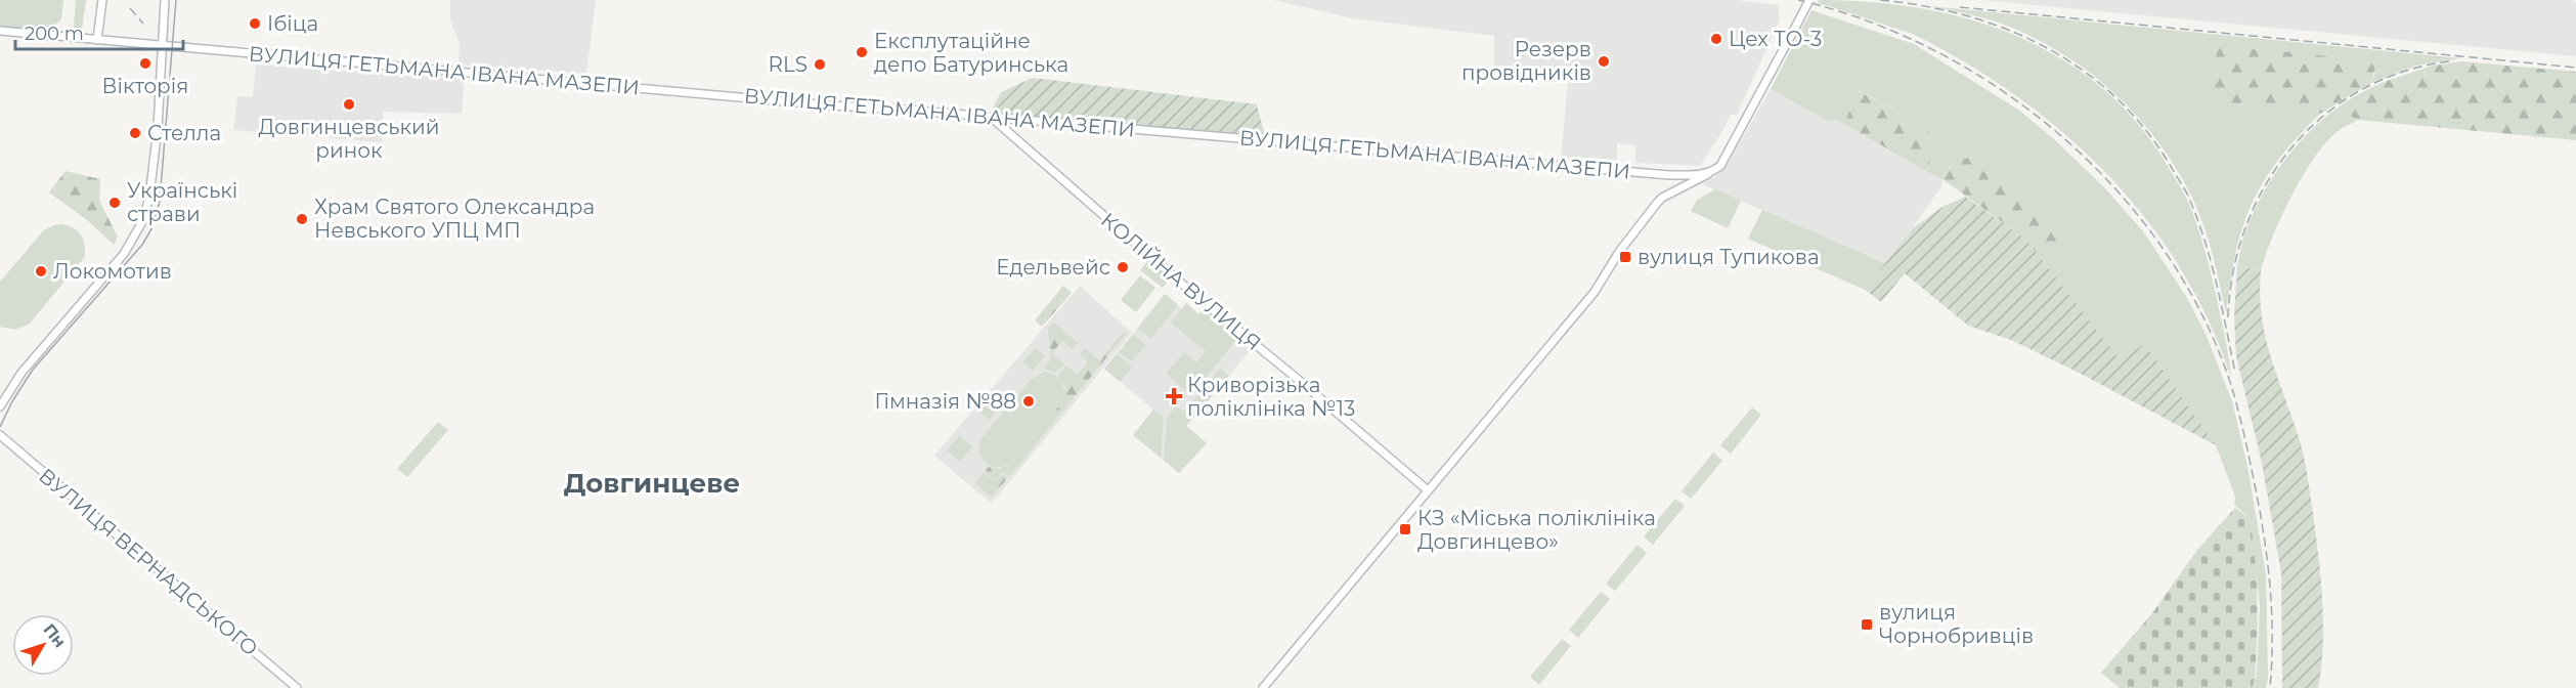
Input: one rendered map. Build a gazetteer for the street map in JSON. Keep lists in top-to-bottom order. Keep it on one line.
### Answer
{"streets":{"main road":["ВУЛИЦЯ ГЕТЬМАНА ІВАНА МАЗЕПИ","КОЛІЙНА ВУЛИЦЯ","ВУЛИЦЯ ВЕРНАДСЬКОГО"]},"crossings":[["ВУЛИЦЯ ГЕТЬМАНА ІВАНА МАЗЕПИ","КОЛІЙНА ВУЛИЦЯ"]],"districts":["Довгинцеве"],"places":{"other":["Ібіца","Цех ТО-3","Експлутаційне депо Батуринська","Резерв провідників","Вікторія","RLS","Довгинцевський ринок","Стелла","Українські страви","Храм Святого Олександра Невського УПЦ МП","Едельвейс","Локомотив","Гімназія №88"],"transit":["вулиця Тупикова","КЗ «Міська поліклініка Довгинцево»","вулиця Чорнобривців"],"health":["Криворізька поліклініка №13"]},"scale_bar":"200 m","north":"top right"}
